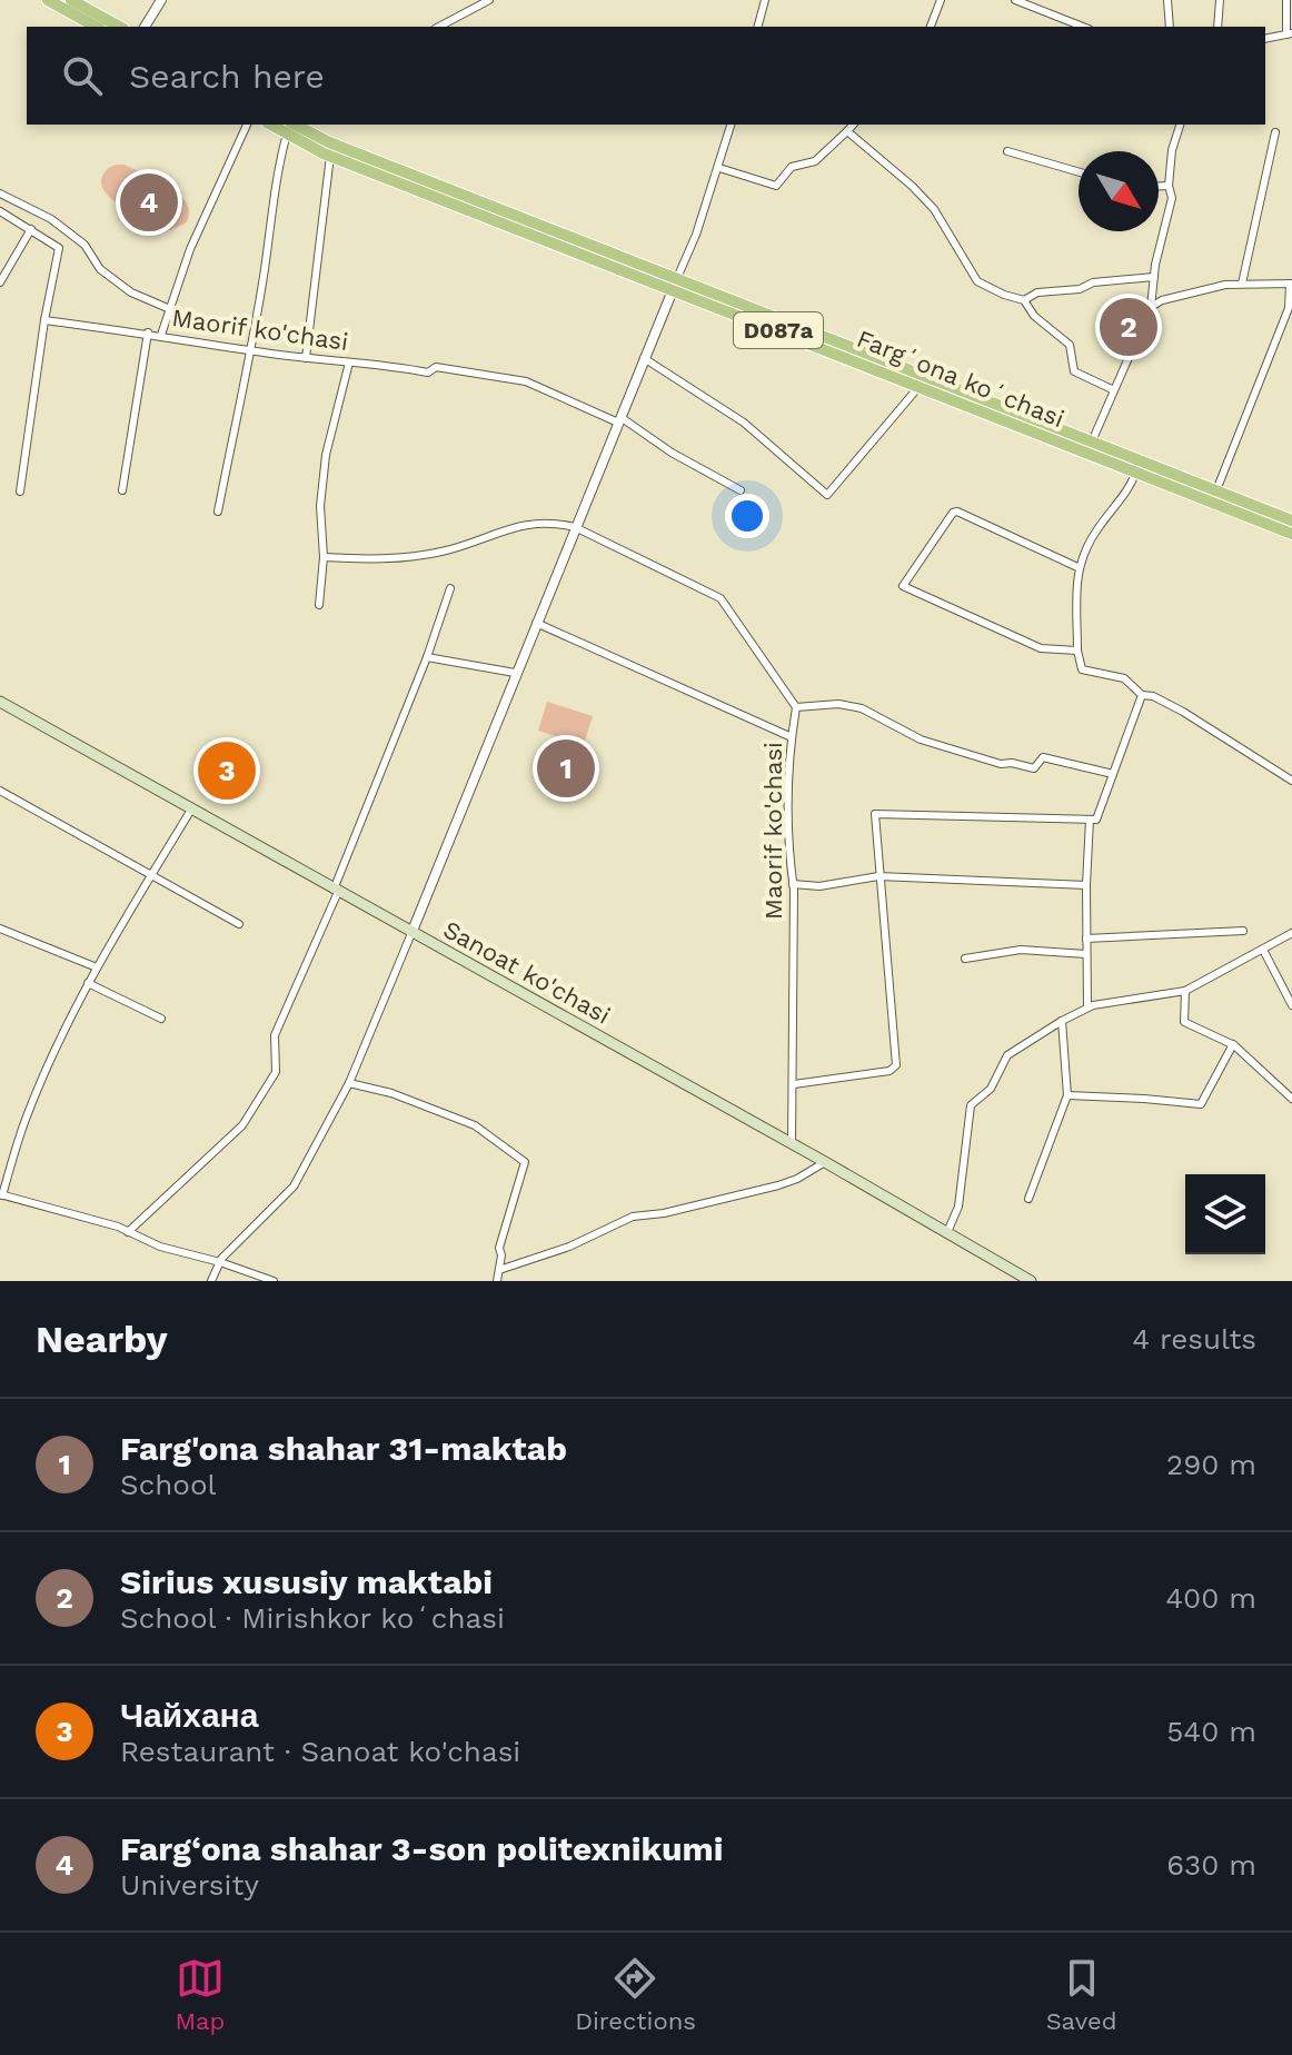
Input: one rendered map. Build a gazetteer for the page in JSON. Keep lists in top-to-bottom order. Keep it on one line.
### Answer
{"streets":{"main road":["D087a","Fargʻona koʻchasi","Sanoat ko'chasi"],"street":["Maorif ko'chasi"]},"crossings":[["Maorif ko'chasi","Sanoat ko'chasi"]],"north":"bottom right","page":{"search":"Search here","pins":["4","2","1","3"],"heading":["Nearby","4 results"],"list":[{"mark":"1","name":"Farg'ona shahar 31-maktab","note":"School","value":"290 m"},{"mark":"2","name":"Sirius xususiy maktabi","note":"School · Mirishkor koʻchasi","value":"400 m"},{"mark":"3","name":"Чайхана","note":"Restaurant · Sanoat ko'chasi","value":"540 m"},{"mark":"4","name":"Farg‘ona shahar 3-son politexnikumi","note":"University","value":"630 m"}],"nav":["Map","Directions","Saved"]}}
